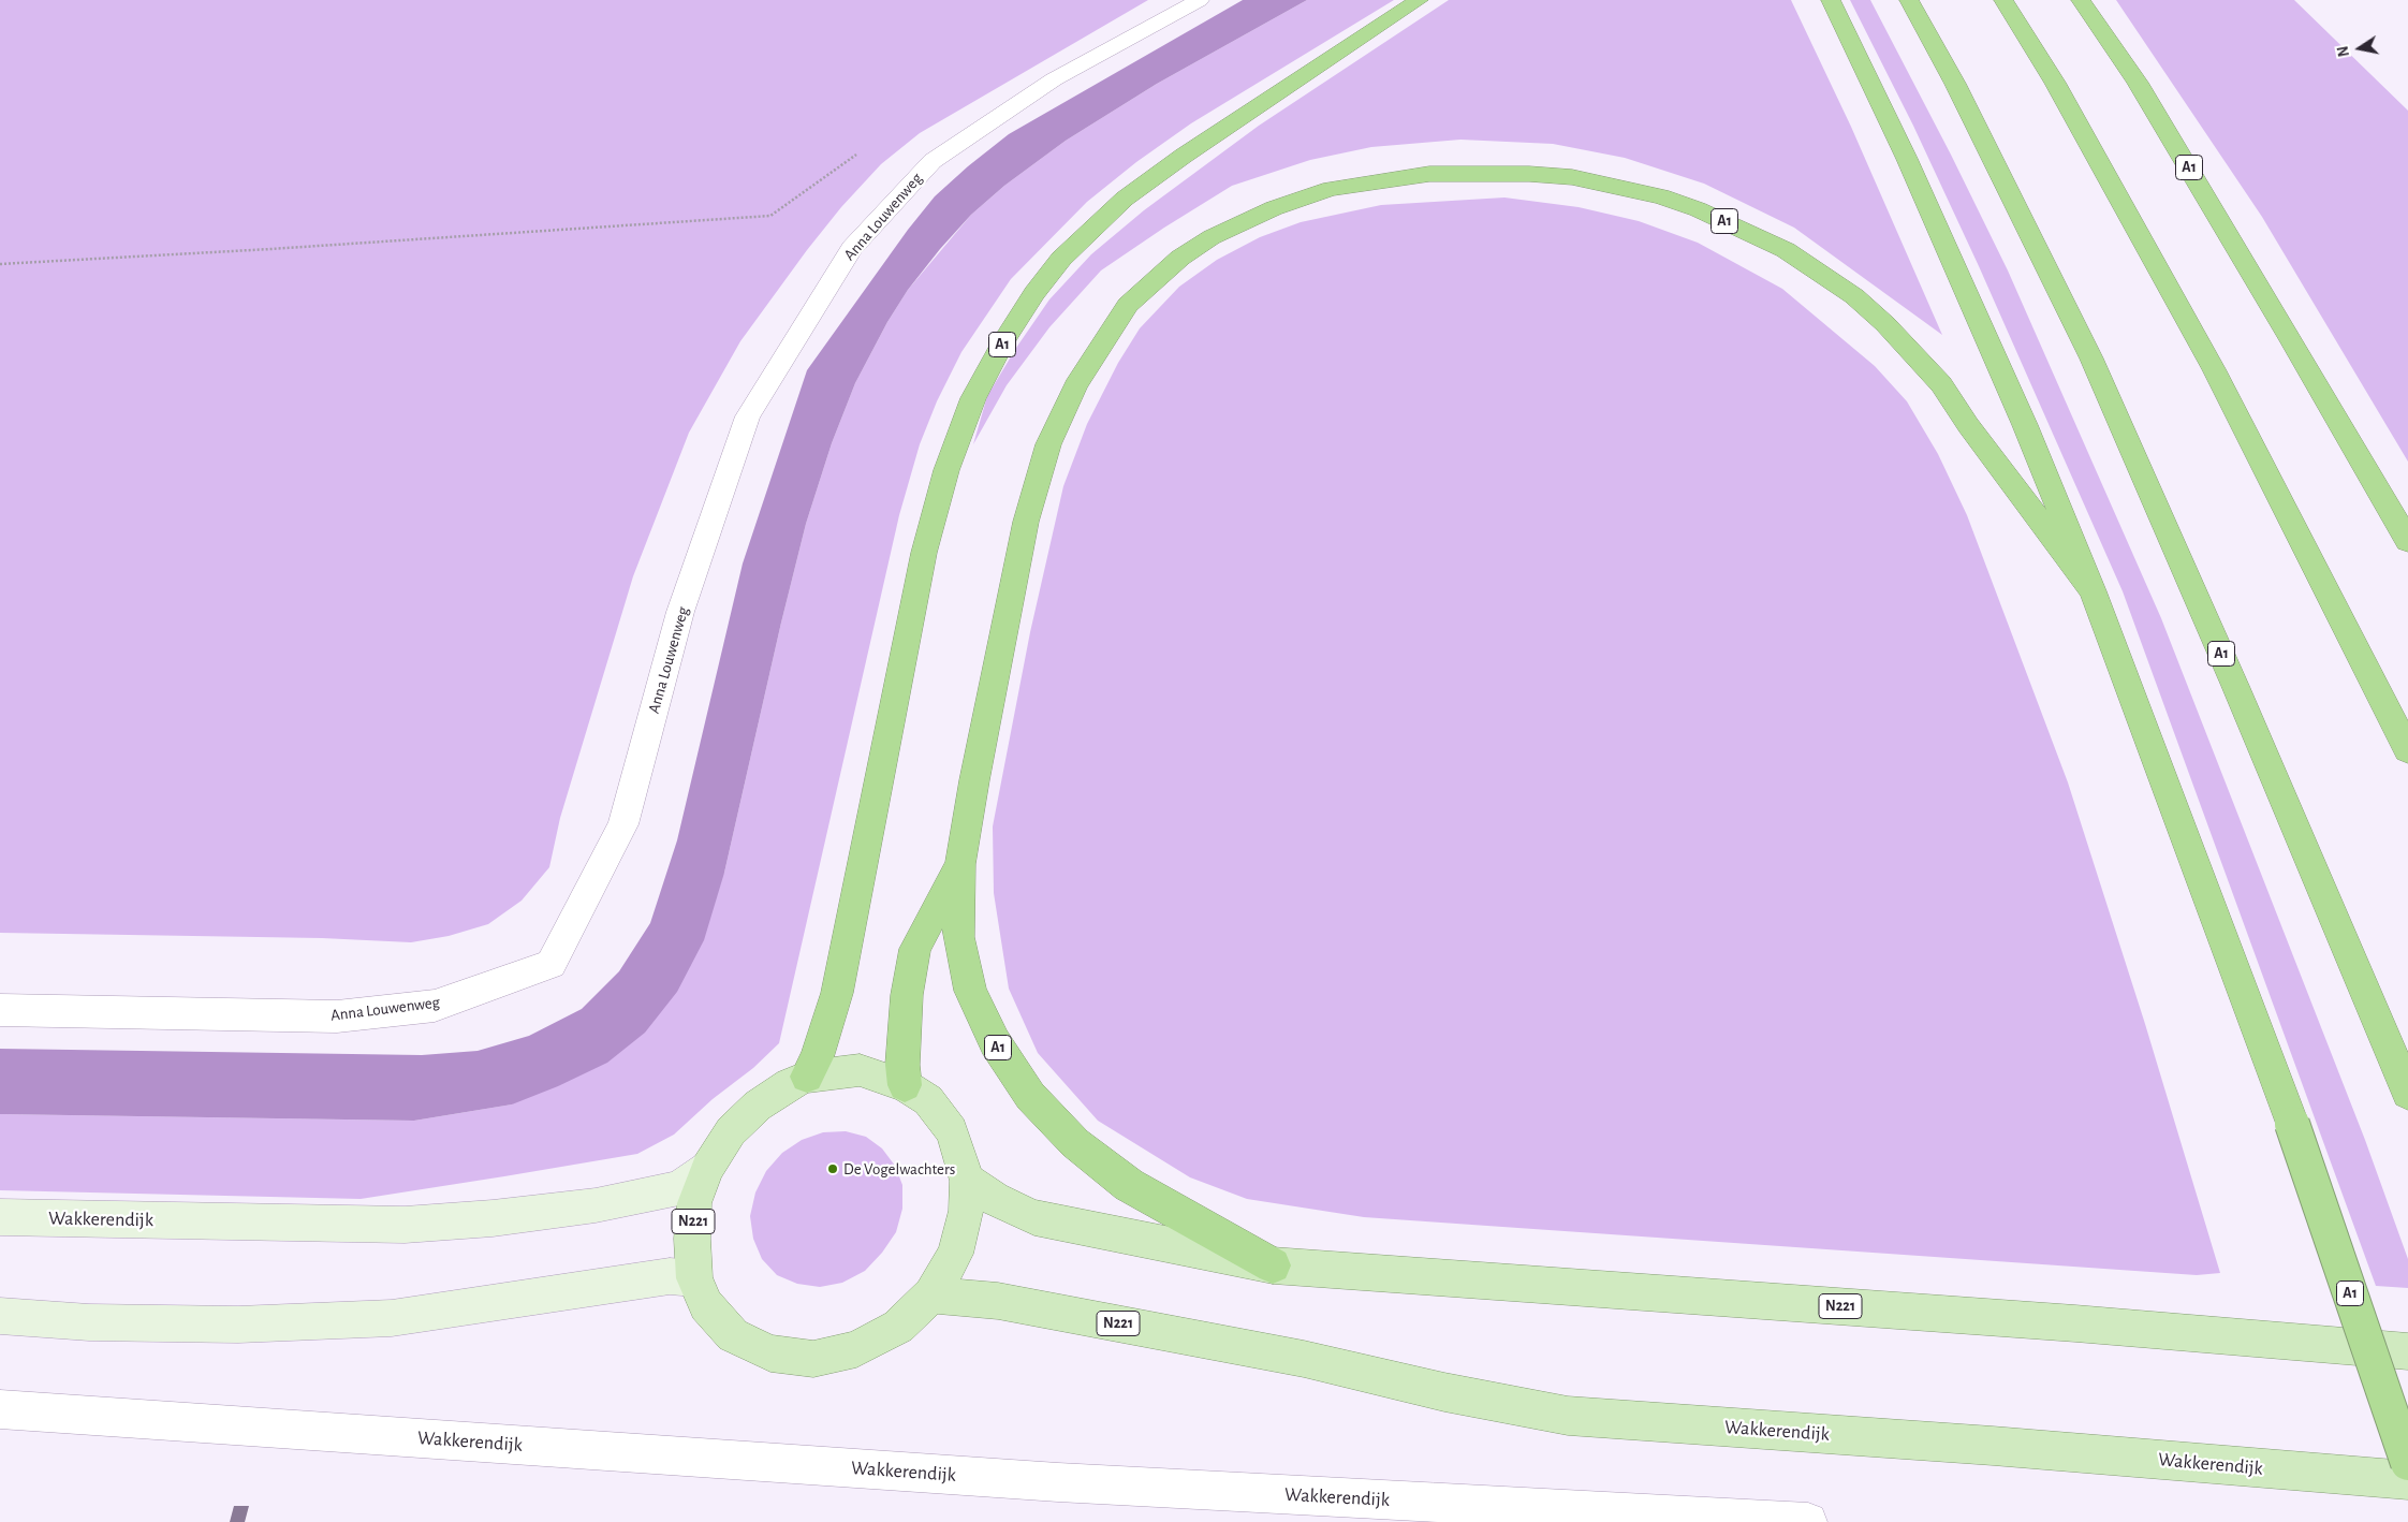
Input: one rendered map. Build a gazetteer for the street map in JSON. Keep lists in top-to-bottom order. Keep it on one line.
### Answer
{"streets":{"highway":["A1"],"main road":["Wakkerendijk","N221"],"street":["Anna Louwenweg"]},"crossings":[["A1","N221"],["Wakkerendijk","N221"]],"places":["De Vogelwachters"],"north":"left"}
